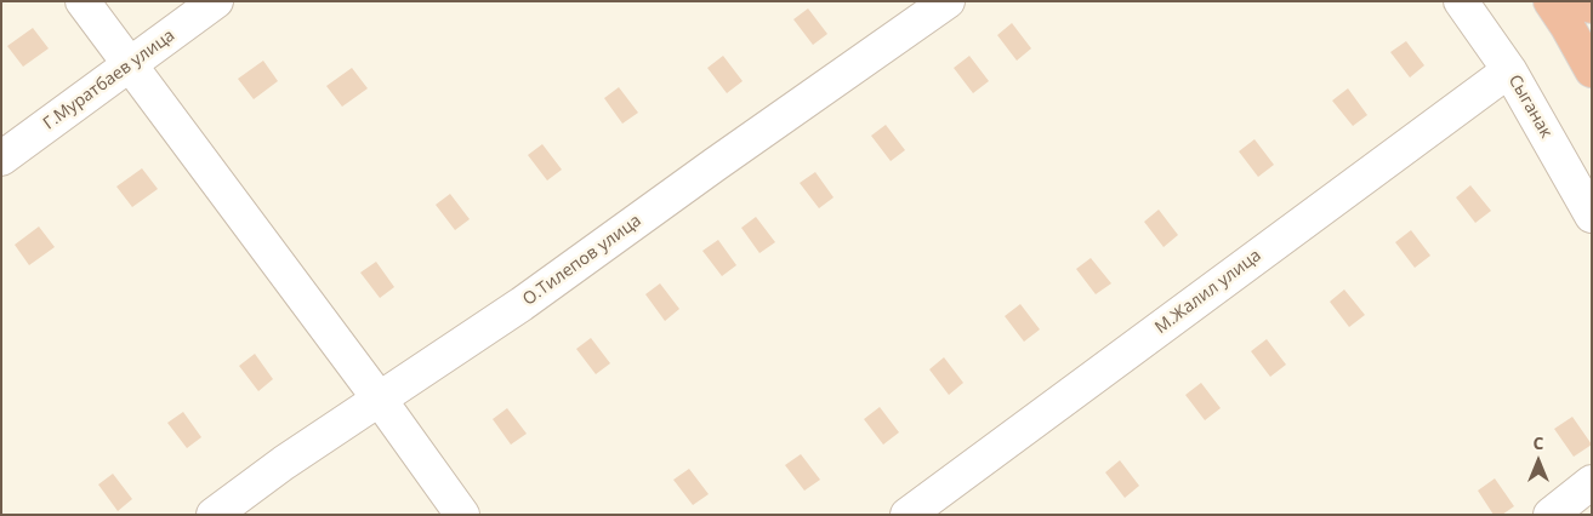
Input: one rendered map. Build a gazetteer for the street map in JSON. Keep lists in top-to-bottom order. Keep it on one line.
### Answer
{"streets":{"street":["Г.Муратбаев улица","Сыганак","О.Тилепов улица","М.Жалил улица"]},"crossings":[["Сыганак","М.Жалил улица"]],"north":"top"}
